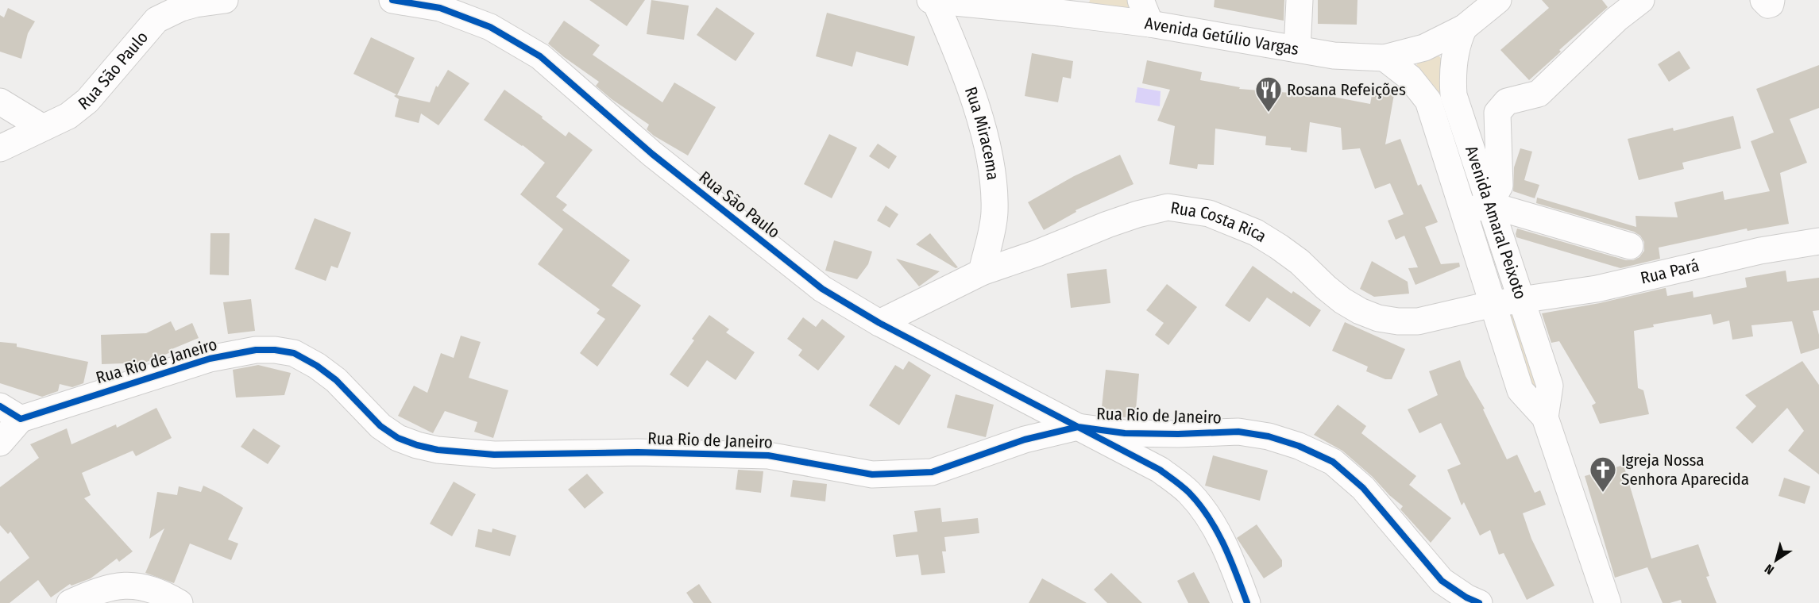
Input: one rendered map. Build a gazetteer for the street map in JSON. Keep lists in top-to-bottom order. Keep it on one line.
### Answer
{"streets":{"street":["Avenida Getúlio Vargas","Rua São Paulo","Rua Miracema","Avenida Amaral Peixoto","Rua Costa Rica","Rua Pará","Rua Rio de Janeiro"]},"crossings":[["Avenida Getúlio Vargas","Rua Miracema"],["Avenida Getúlio Vargas","Avenida Amaral Peixoto"],["Rua São Paulo","Rua Costa Rica"],["Rua São Paulo","Rua Rio de Janeiro"],["Rua Miracema","Rua Costa Rica"],["Avenida Amaral Peixoto","Rua Costa Rica"],["Avenida Amaral Peixoto","Rua Pará"],["Rua Costa Rica","Rua Pará"]],"places":{"restaurant":["Rosana Refeições"],"church":["Igreja Nossa Senhora Aparecida"]},"north":"bottom left"}
